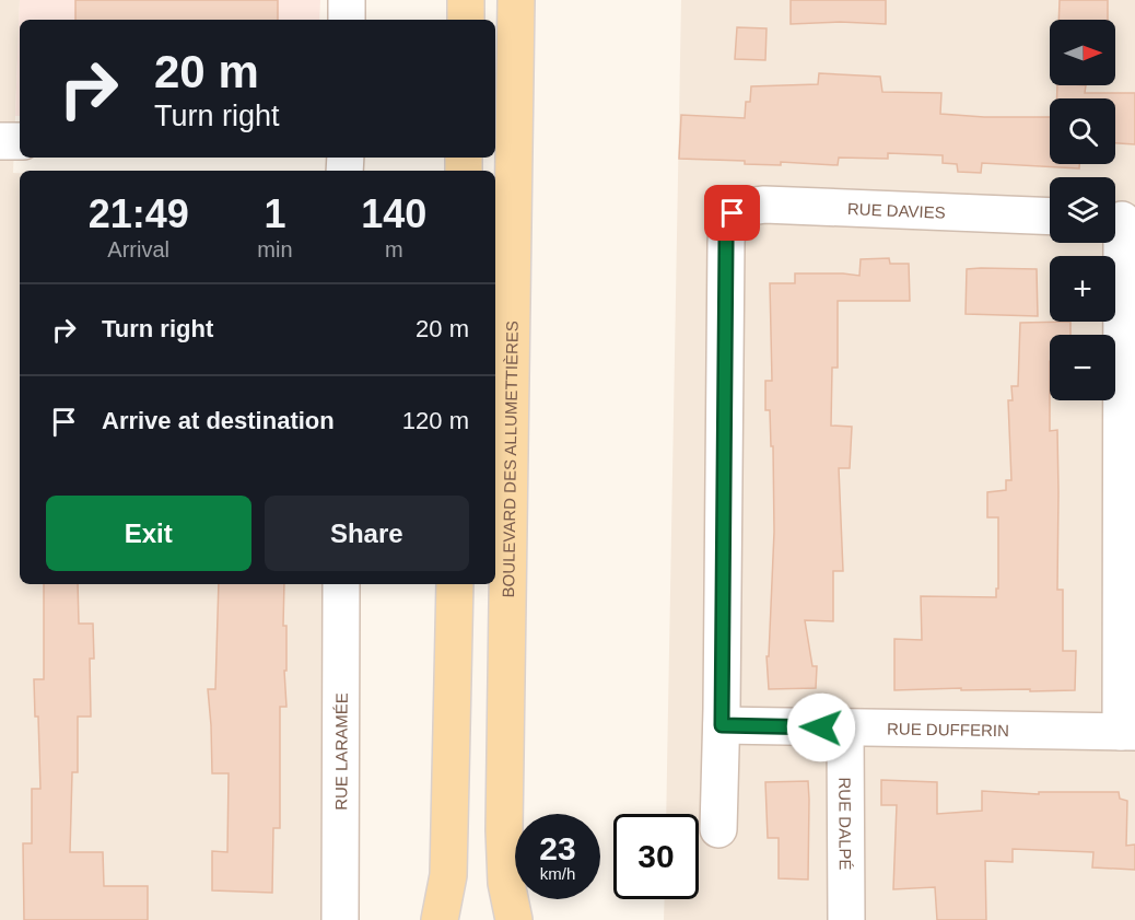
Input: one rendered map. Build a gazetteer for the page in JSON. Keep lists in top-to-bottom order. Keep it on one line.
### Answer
{"streets":{"main road":["BOULEVARD DES ALLUMETTIÈRES"],"street":["RUE DAVIES","RUE DUFFERIN","RUE LARAMÉE","RUE DALPÉ"]},"crossings":[["RUE DAVIES","RUE DUFFERIN"],["RUE DUFFERIN","RUE DALPÉ"]],"north":"right","page":{"map_buttons":["+","−"],"turn":["20 m","Turn right"],"eta":["21:49","Arrival","1","min","140","m"],"list":[{"name":"Turn right","value":"20 m"},{"name":"Arrive at destination","value":"120 m"}],"buttons":["Exit","Share"],"speed":"23 km/h","limit":"30"}}
